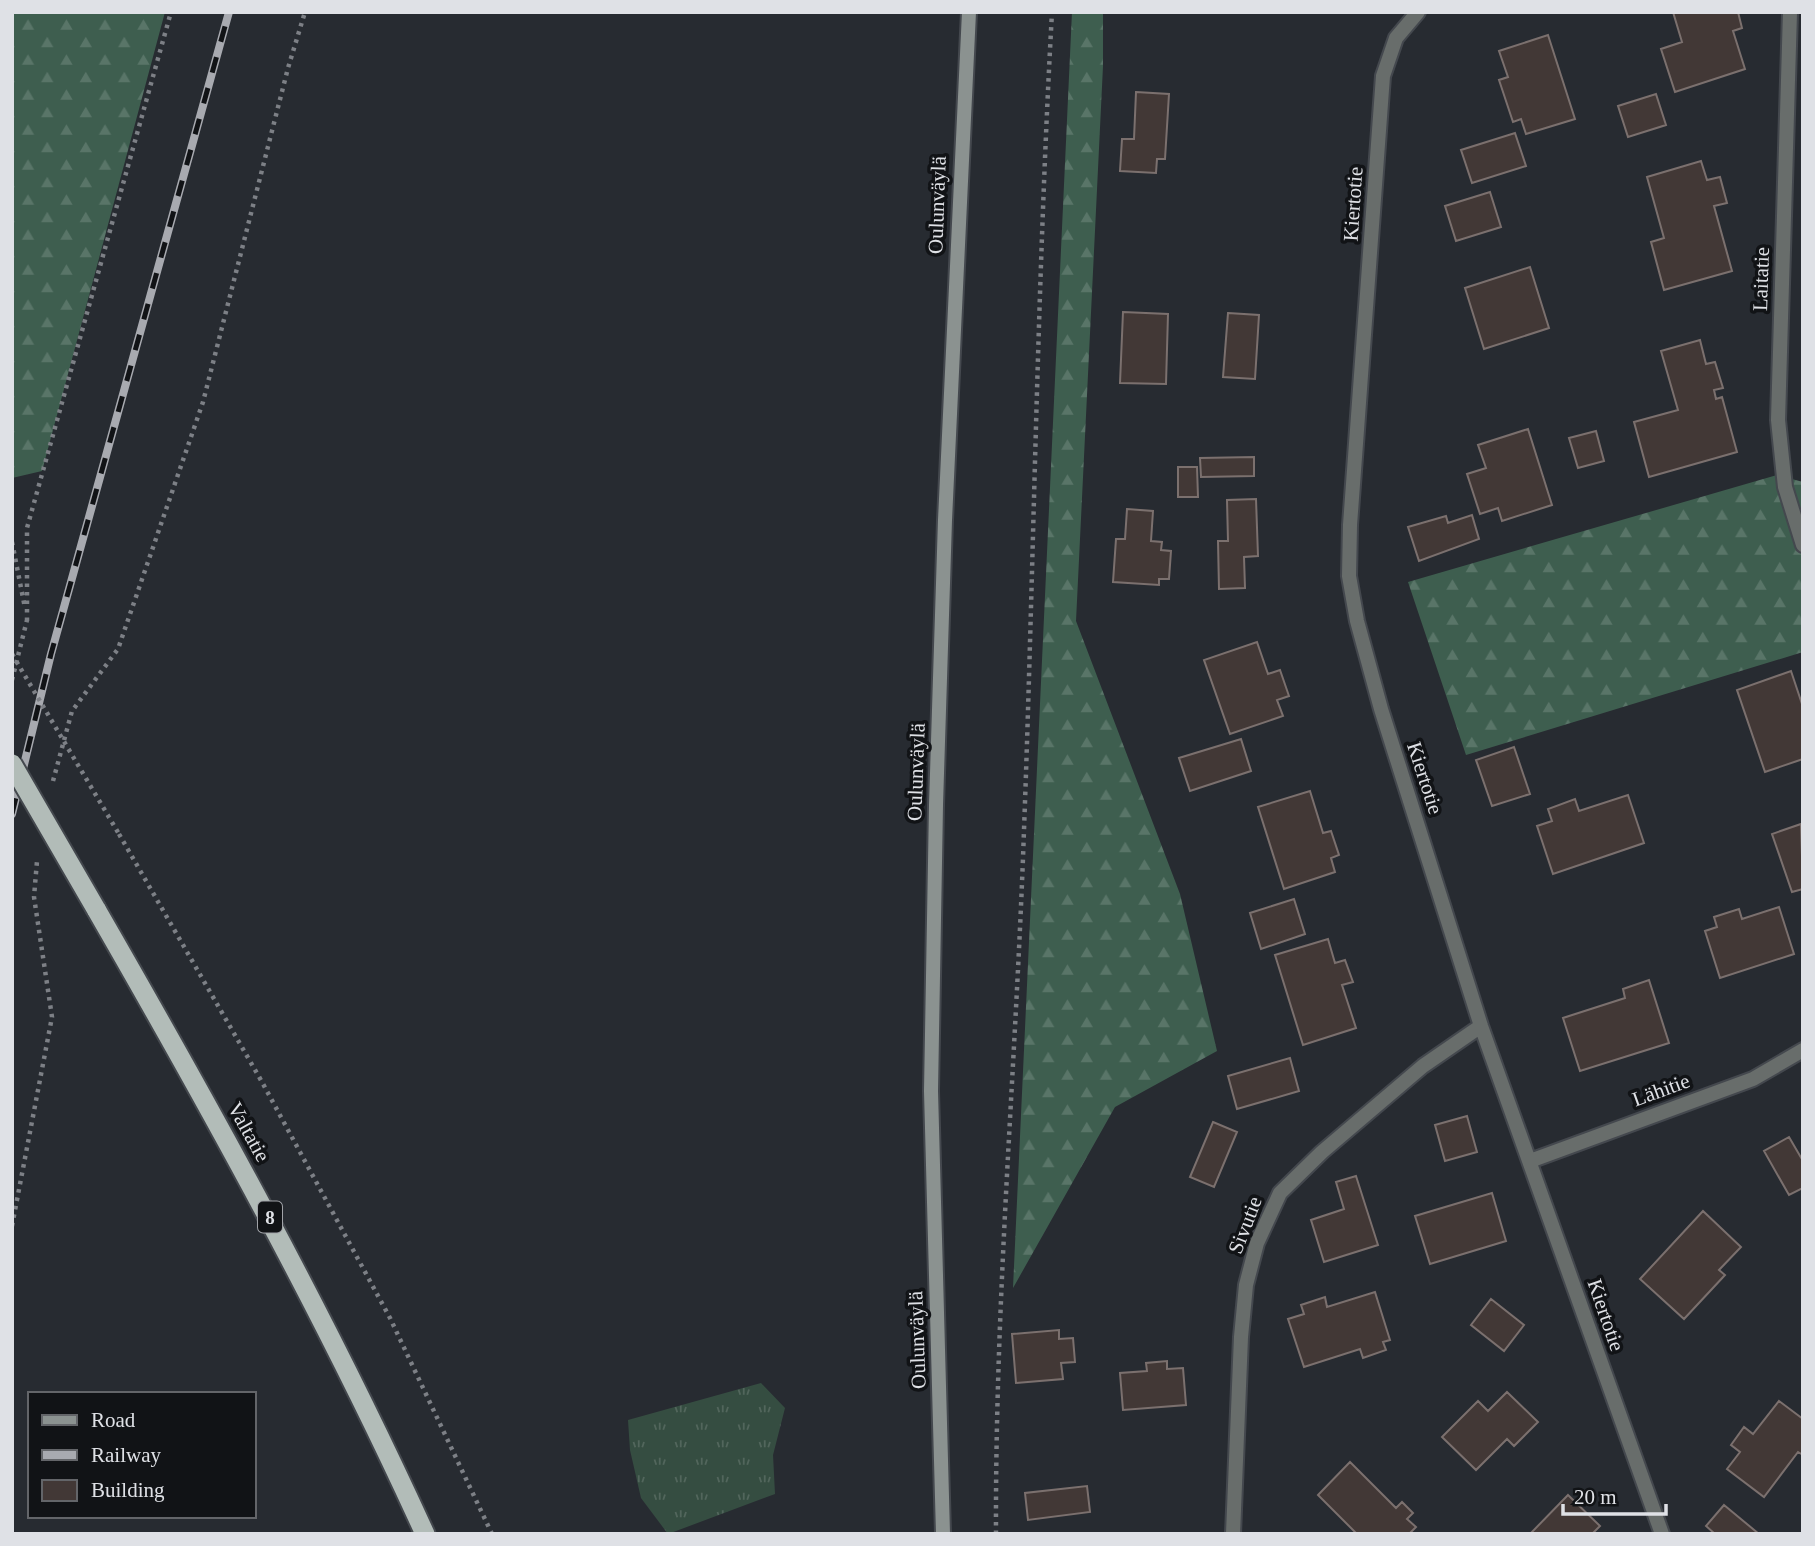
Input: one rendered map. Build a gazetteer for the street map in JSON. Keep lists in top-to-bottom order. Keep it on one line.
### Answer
{"streets":{"highway":["Valtatie","8"],"main road":["Oulunväylä"],"street":["Kiertotie","Laitatie","Lähitie","Sivutie"]},"crossings":[["Kiertotie","Lähitie"],["Kiertotie","Sivutie"]],"legend":["Road","Railway","Building"],"scale_bar":"20 m"}
